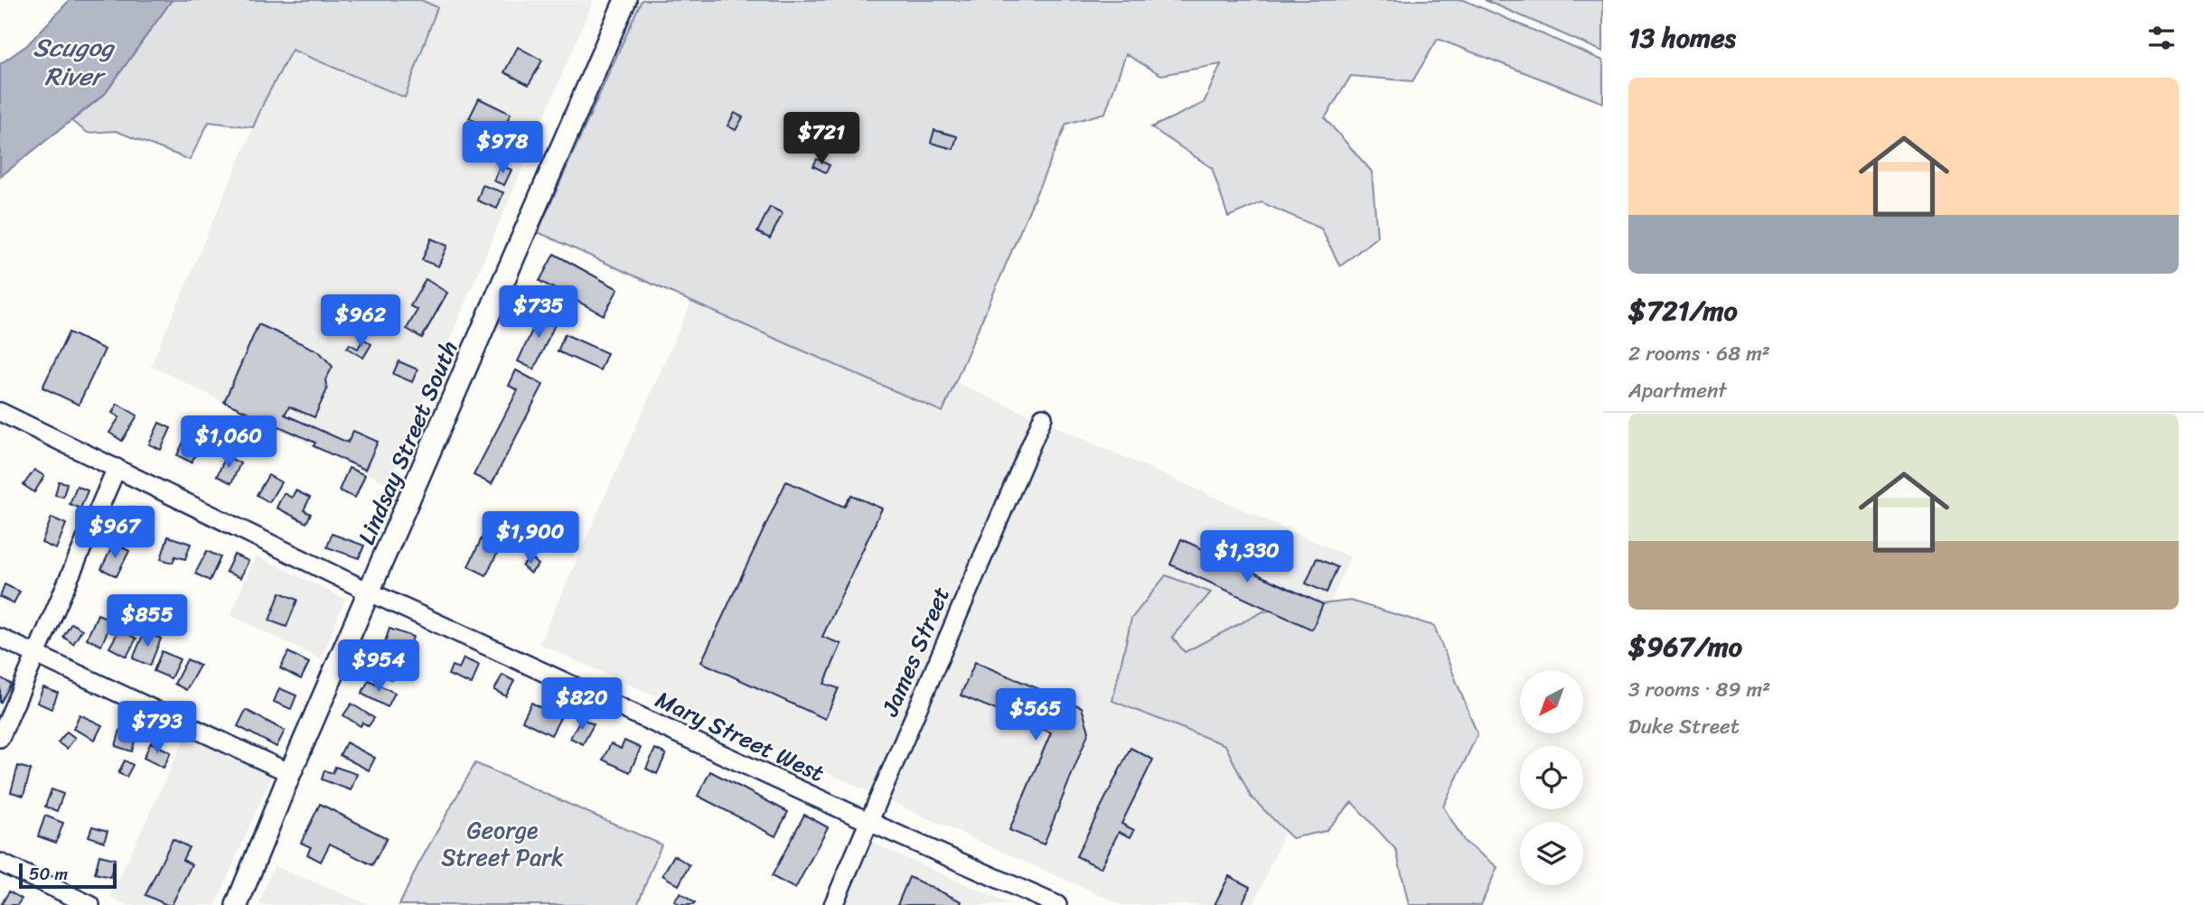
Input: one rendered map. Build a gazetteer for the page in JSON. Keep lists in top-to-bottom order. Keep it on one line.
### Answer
{"streets":{"main road":["Lindsay Street South"],"street":["James Street","Mary Street West"]},"crossings":[["Lindsay Street South","Mary Street West"],["James Street","Mary Street West"]],"water":["Scugog River"],"parks":["George Street Park"],"scale_bar":"50 m","north":"bottom left","page":{"heading":"13 homes","list":[{"name":"$721/mo","note":"2 rooms · 68 m² · Apartment"},{"name":"$967/mo","note":"3 rooms · 89 m² · Duke Street"}],"price":["$721","$978","$735","$962","$1,060","$967","$1,900","$1,330","$855","$954","$820","$565","$793"],"scale":"50 m"}}
